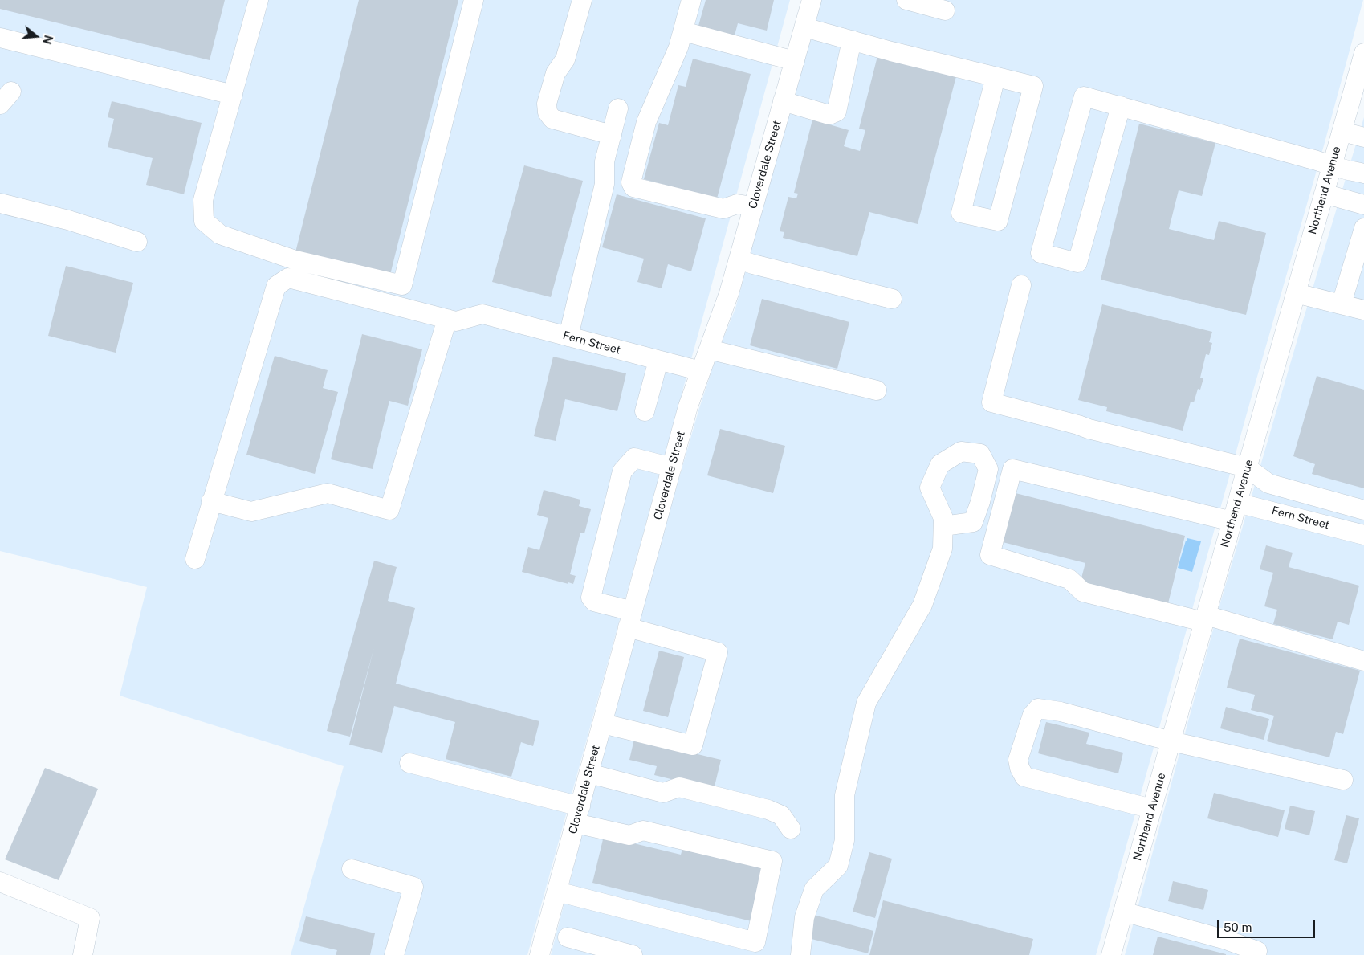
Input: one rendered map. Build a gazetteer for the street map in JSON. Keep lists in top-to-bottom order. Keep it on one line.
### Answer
{"streets":{"street":["Cloverdale Street","Northend Avenue","Fern Street"]},"crossings":[["Cloverdale Street","Fern Street"],["Northend Avenue","Fern Street"]],"scale_bar":"50 m","north":"right"}
